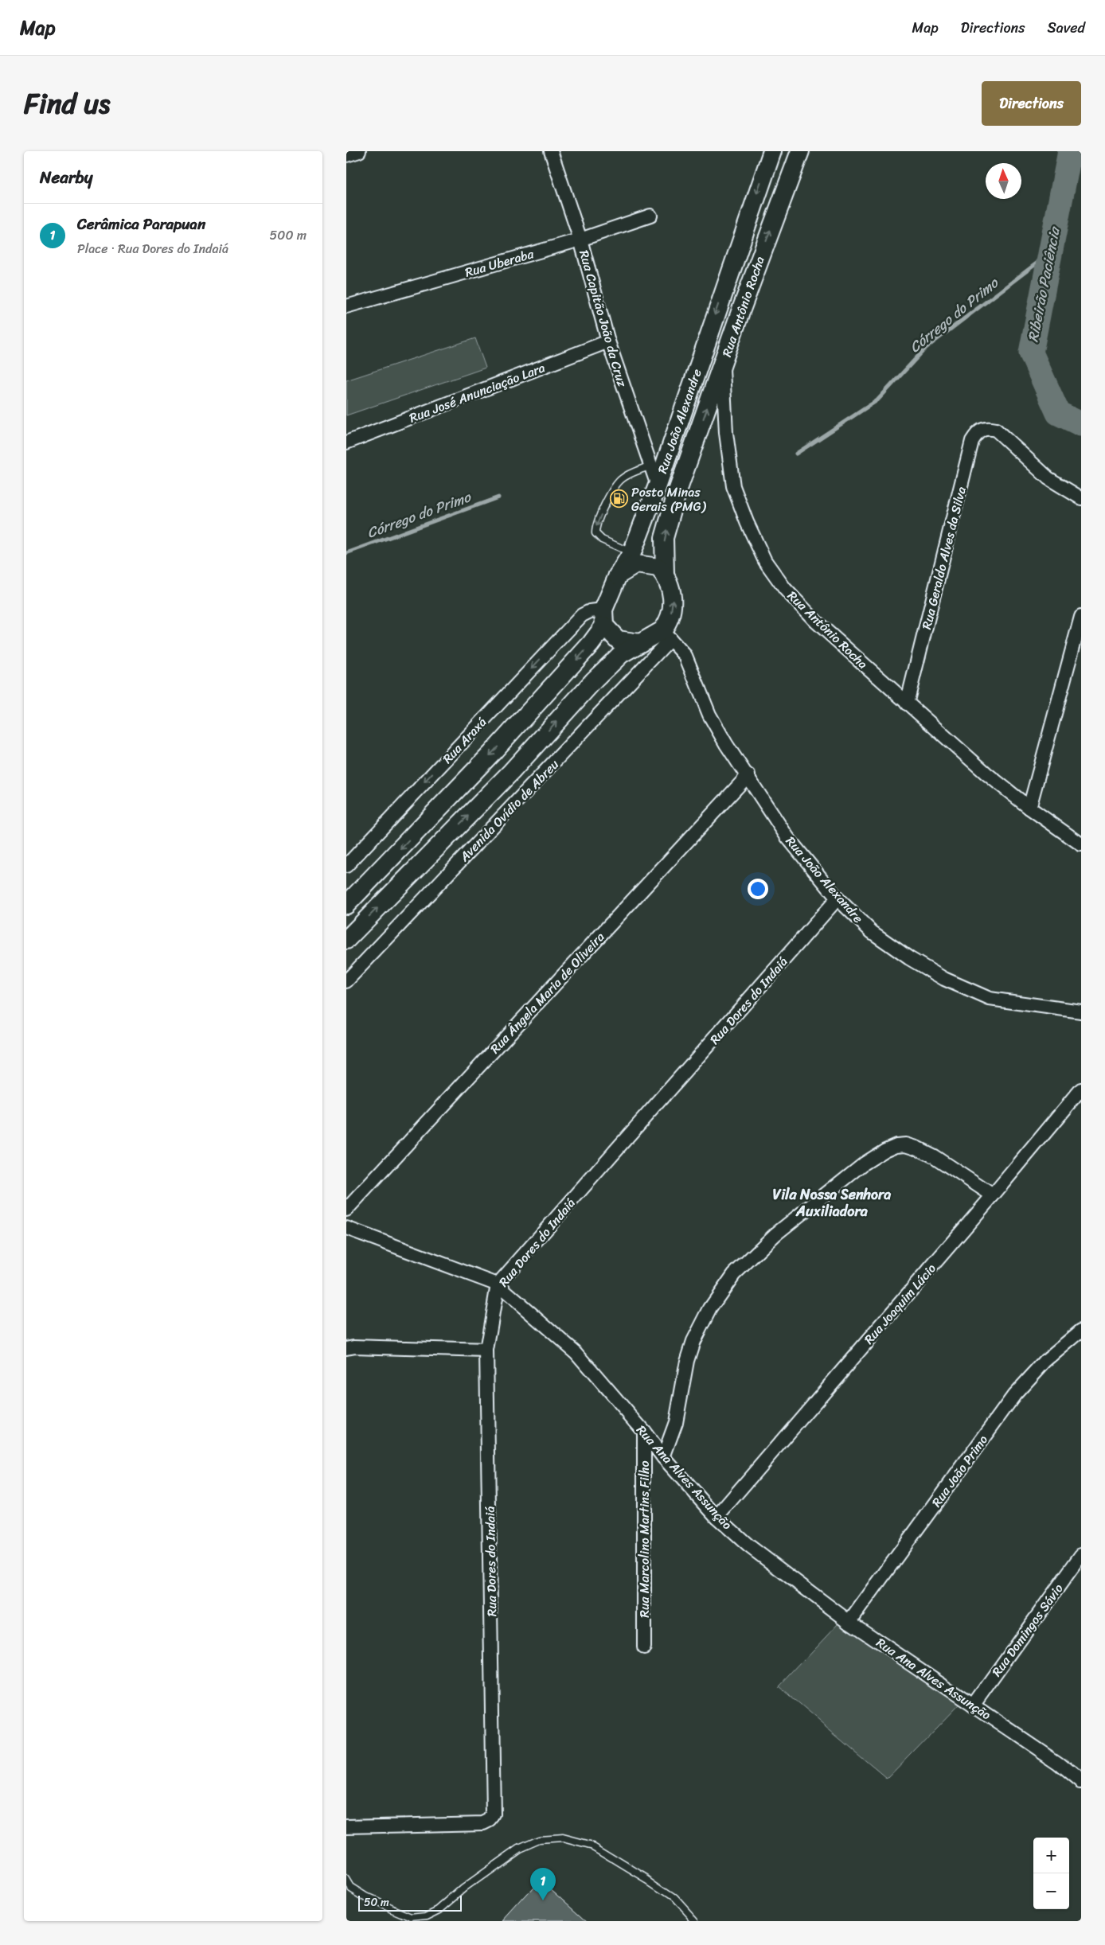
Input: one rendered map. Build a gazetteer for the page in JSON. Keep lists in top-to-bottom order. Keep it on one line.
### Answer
{"streets":{"main road":["Rua Antônio Rocha","Rua João Alexandre","Avenida Ovídio de Abreu"],"street":["Rua Uberaba","Rua Capitão João da Cruz","Rua José Anunciação Lara","Rua Geraldo Alves da Silva","Rua Araxá","Rua Ângela Maria de Oliveira","Rua Dores do Indaiá","Rua Joaquim Lúcio","Rua João Primo","Rua Ana Alves Assunção","Rua Marcolino Martins Filho","Rua Domingos Sávio"]},"crossings":[["Rua Uberaba","Rua Capitão João da Cruz"],["Rua Antônio Rocha","Rua João Alexandre"],["Rua Antônio Rocha","Rua Geraldo Alves da Silva"],["Rua Capitão João da Cruz","Rua José Anunciação Lara"],["Rua Capitão João da Cruz","Rua João Alexandre"],["Rua João Alexandre","Rua Araxá"],["Rua João Alexandre","Avenida Ovídio de Abreu"],["Rua João Alexandre","Rua Ângela Maria de Oliveira"],["Rua João Alexandre","Rua Dores do Indaiá"],["Rua Araxá","Avenida Ovídio de Abreu"],["Rua Dores do Indaiá","Rua Ana Alves Assunção"],["Rua Joaquim Lúcio","Rua Ana Alves Assunção"],["Rua João Primo","Rua Ana Alves Assunção"],["Rua Ana Alves Assunção","Rua Marcolino Martins Filho"],["Rua Ana Alves Assunção","Rua Domingos Sávio"]],"one_way":["Rua Araxá"],"districts":["Vila Nossa Senhora Auxiliadora"],"water":["Ribeirão Paciência","Córrego do Primo"],"places":{"fuel station":["Posto Minas Gerais (PMG)"]},"scale_bar":"50 m","north":"top","page":{"header":"Map","nav":["Map","Directions","Saved"],"title":"Find us","buttons":"Directions","heading":"Nearby","list":[{"mark":"1","name":"Cerâmica Parapuan","note":"Place · Rua Dores do Indaiá","value":"500 m"}],"map_buttons":["+","−"],"pins":"1","scale":"50 m"}}
